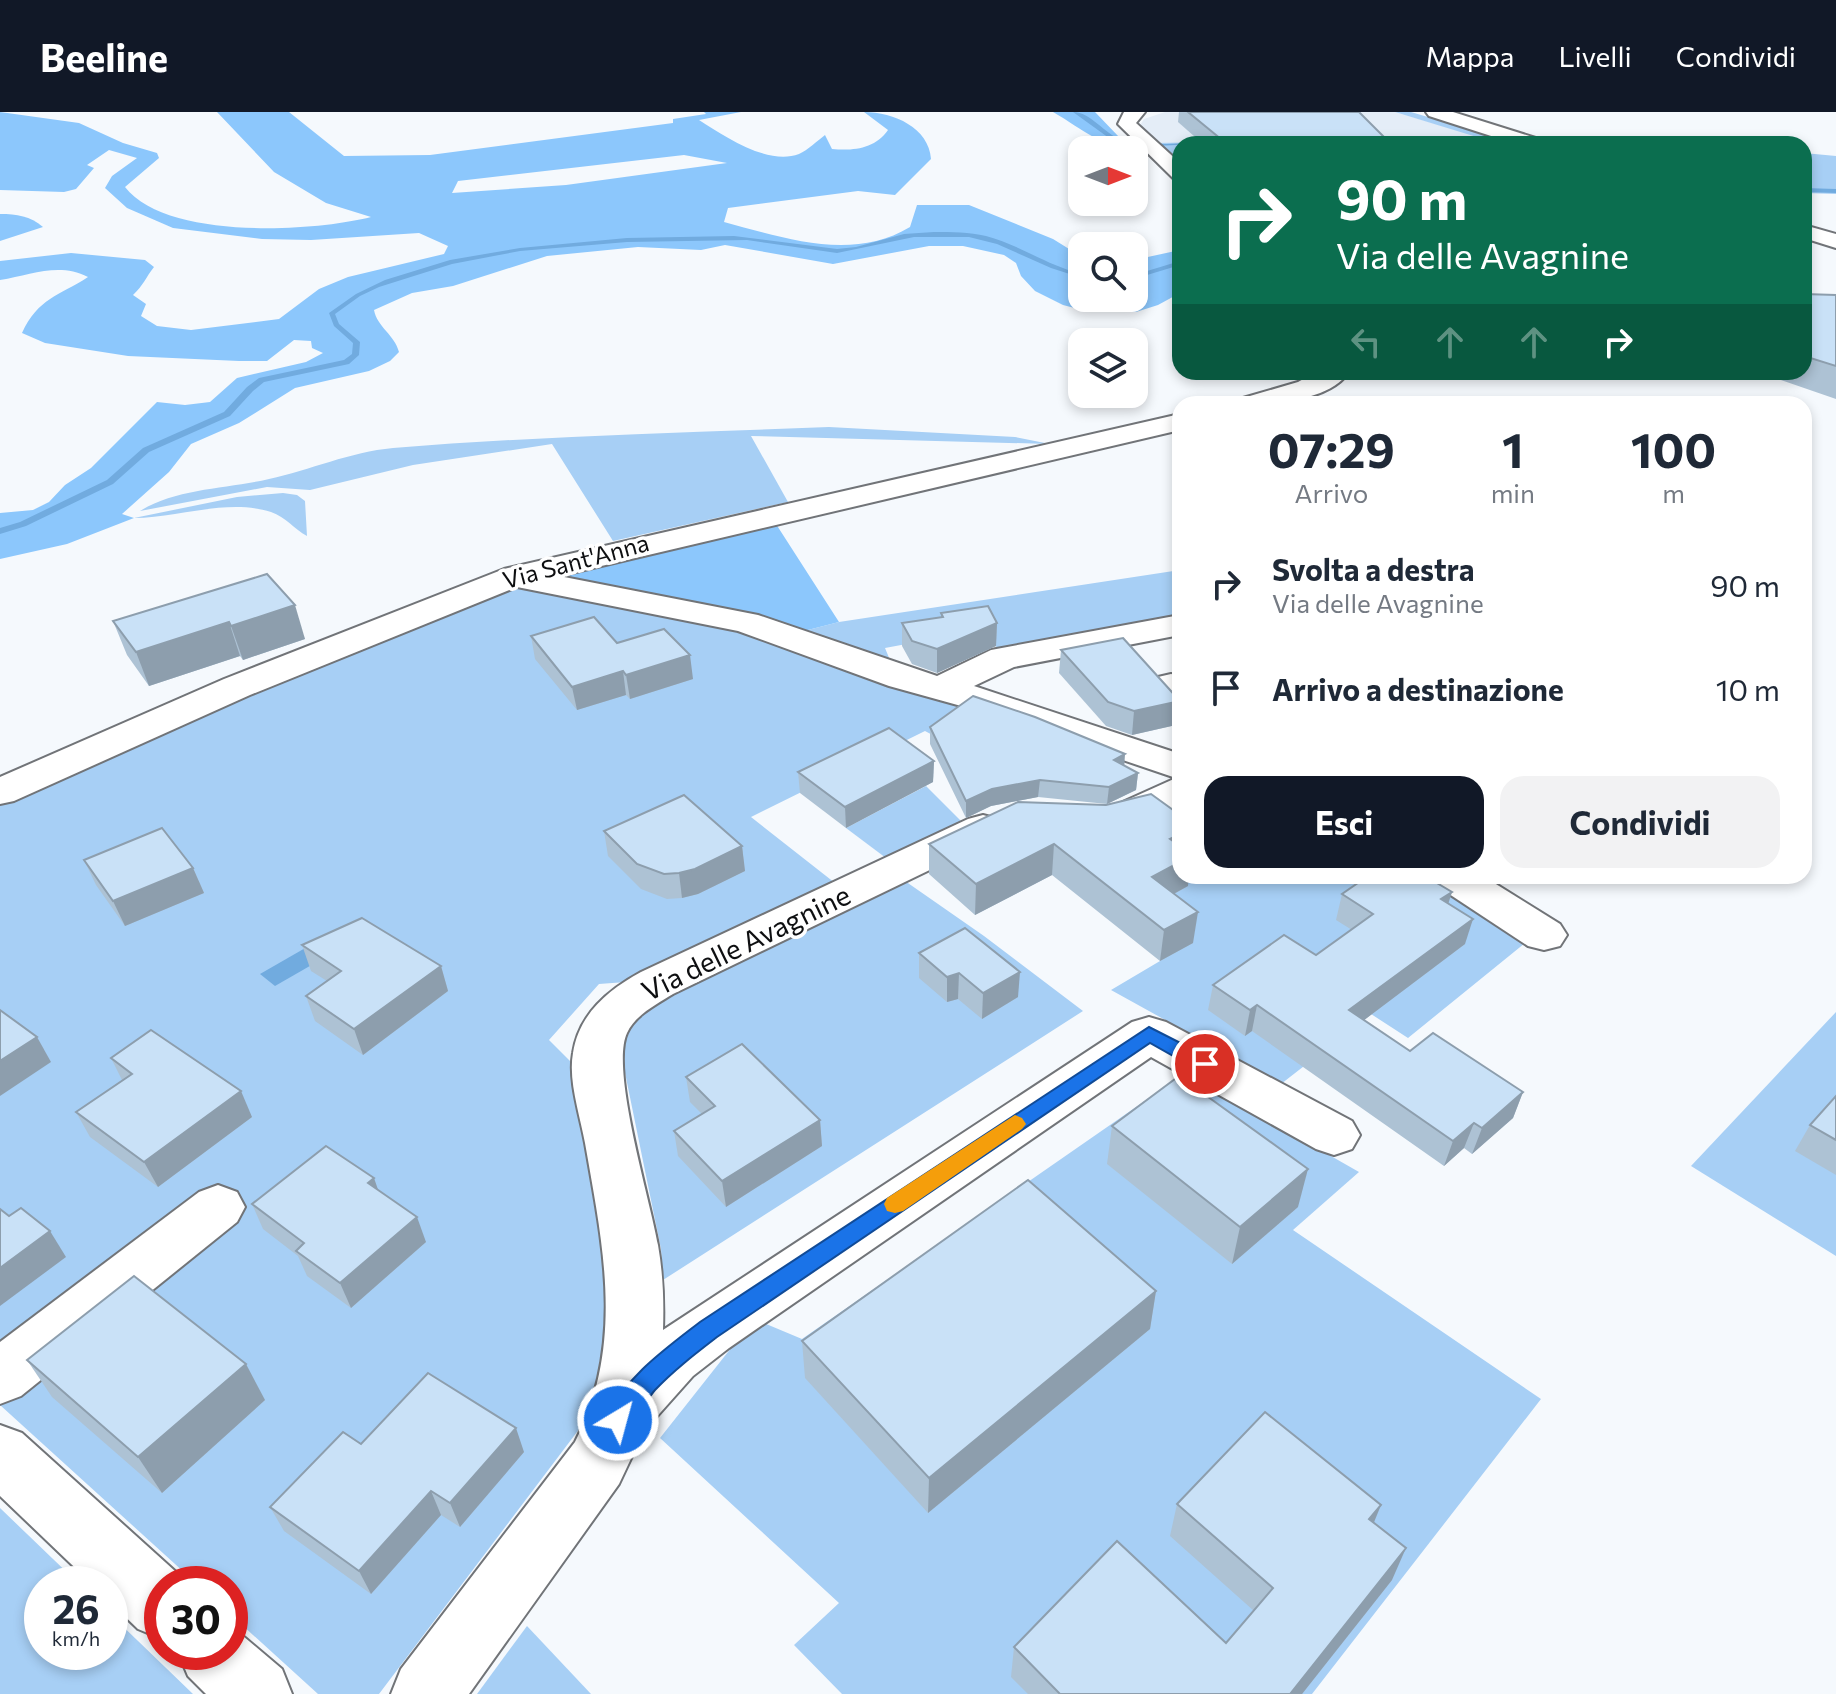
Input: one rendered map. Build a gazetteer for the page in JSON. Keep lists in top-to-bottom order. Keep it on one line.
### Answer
{"streets":{"street":["Via Sant'Anna","Via delle Avagnine"]},"north":"right","page":{"header":"Beeline","nav":["Mappa","Livelli","Condividi"],"turn":["90 m","Via delle Avagnine"],"eta":["07:29","Arrivo","1","min","100","m"],"list":[{"name":"Svolta a destra","note":"Via delle Avagnine","value":"90 m"},{"name":"Arrivo a destinazione","value":"10 m"}],"buttons":["Esci","Condividi"],"speed":"26 km/h","limit":"30"}}
